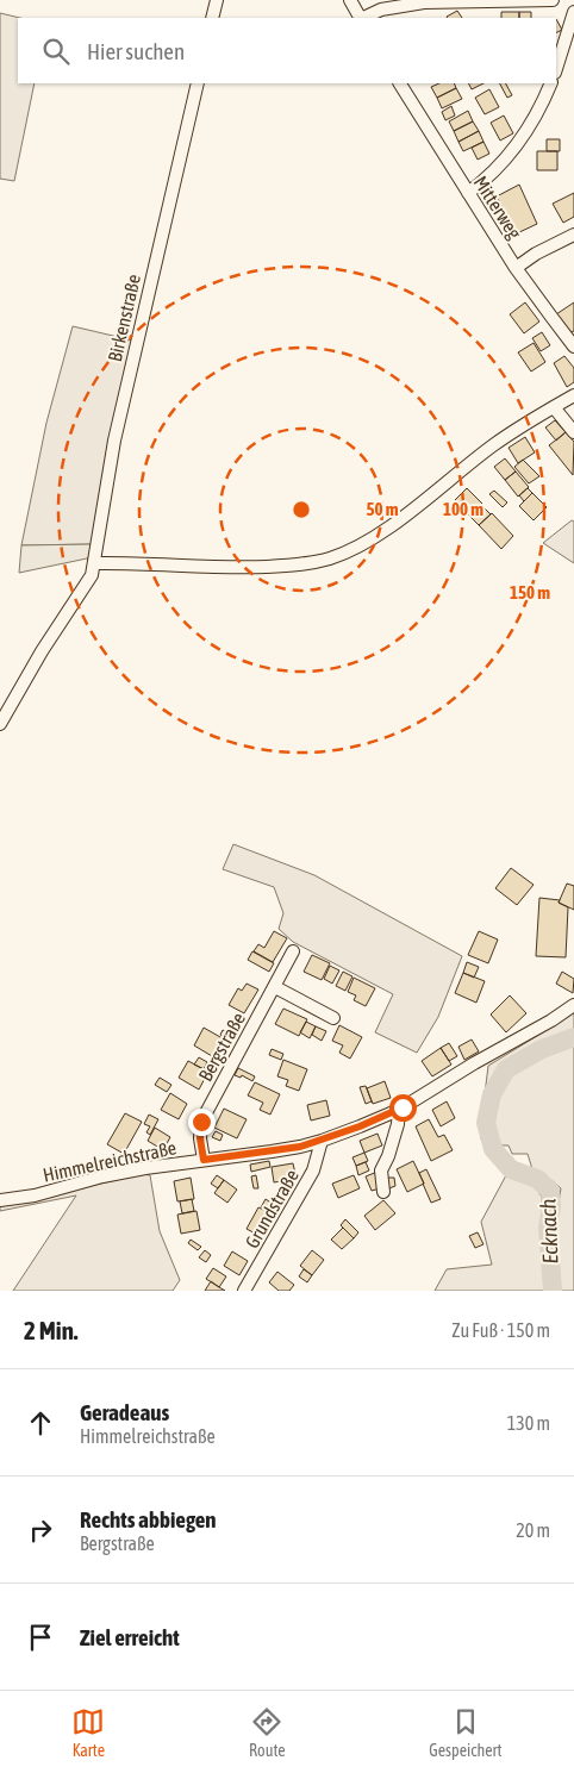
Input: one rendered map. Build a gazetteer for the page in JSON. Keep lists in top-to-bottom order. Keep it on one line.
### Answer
{"streets":{"street":["Mitterweg","Birkenstraße","Bergstraße","Himmelreichstraße","Grundstraße"]},"crossings":[["Bergstraße","Himmelreichstraße"],["Himmelreichstraße","Grundstraße"]],"water":["Ecknach"],"page":{"search":"Hier suchen","heading":["2 Min.","Zu Fuß · 150 m"],"list":[["Geradeaus","Himmelreichstraße","130 m"],["Rechts abbiegen","Bergstraße","20 m"],"Ziel erreicht"],"nav":["Karte","Route","Gespeichert"]},"rings":["50 m","100 m","150 m"]}
